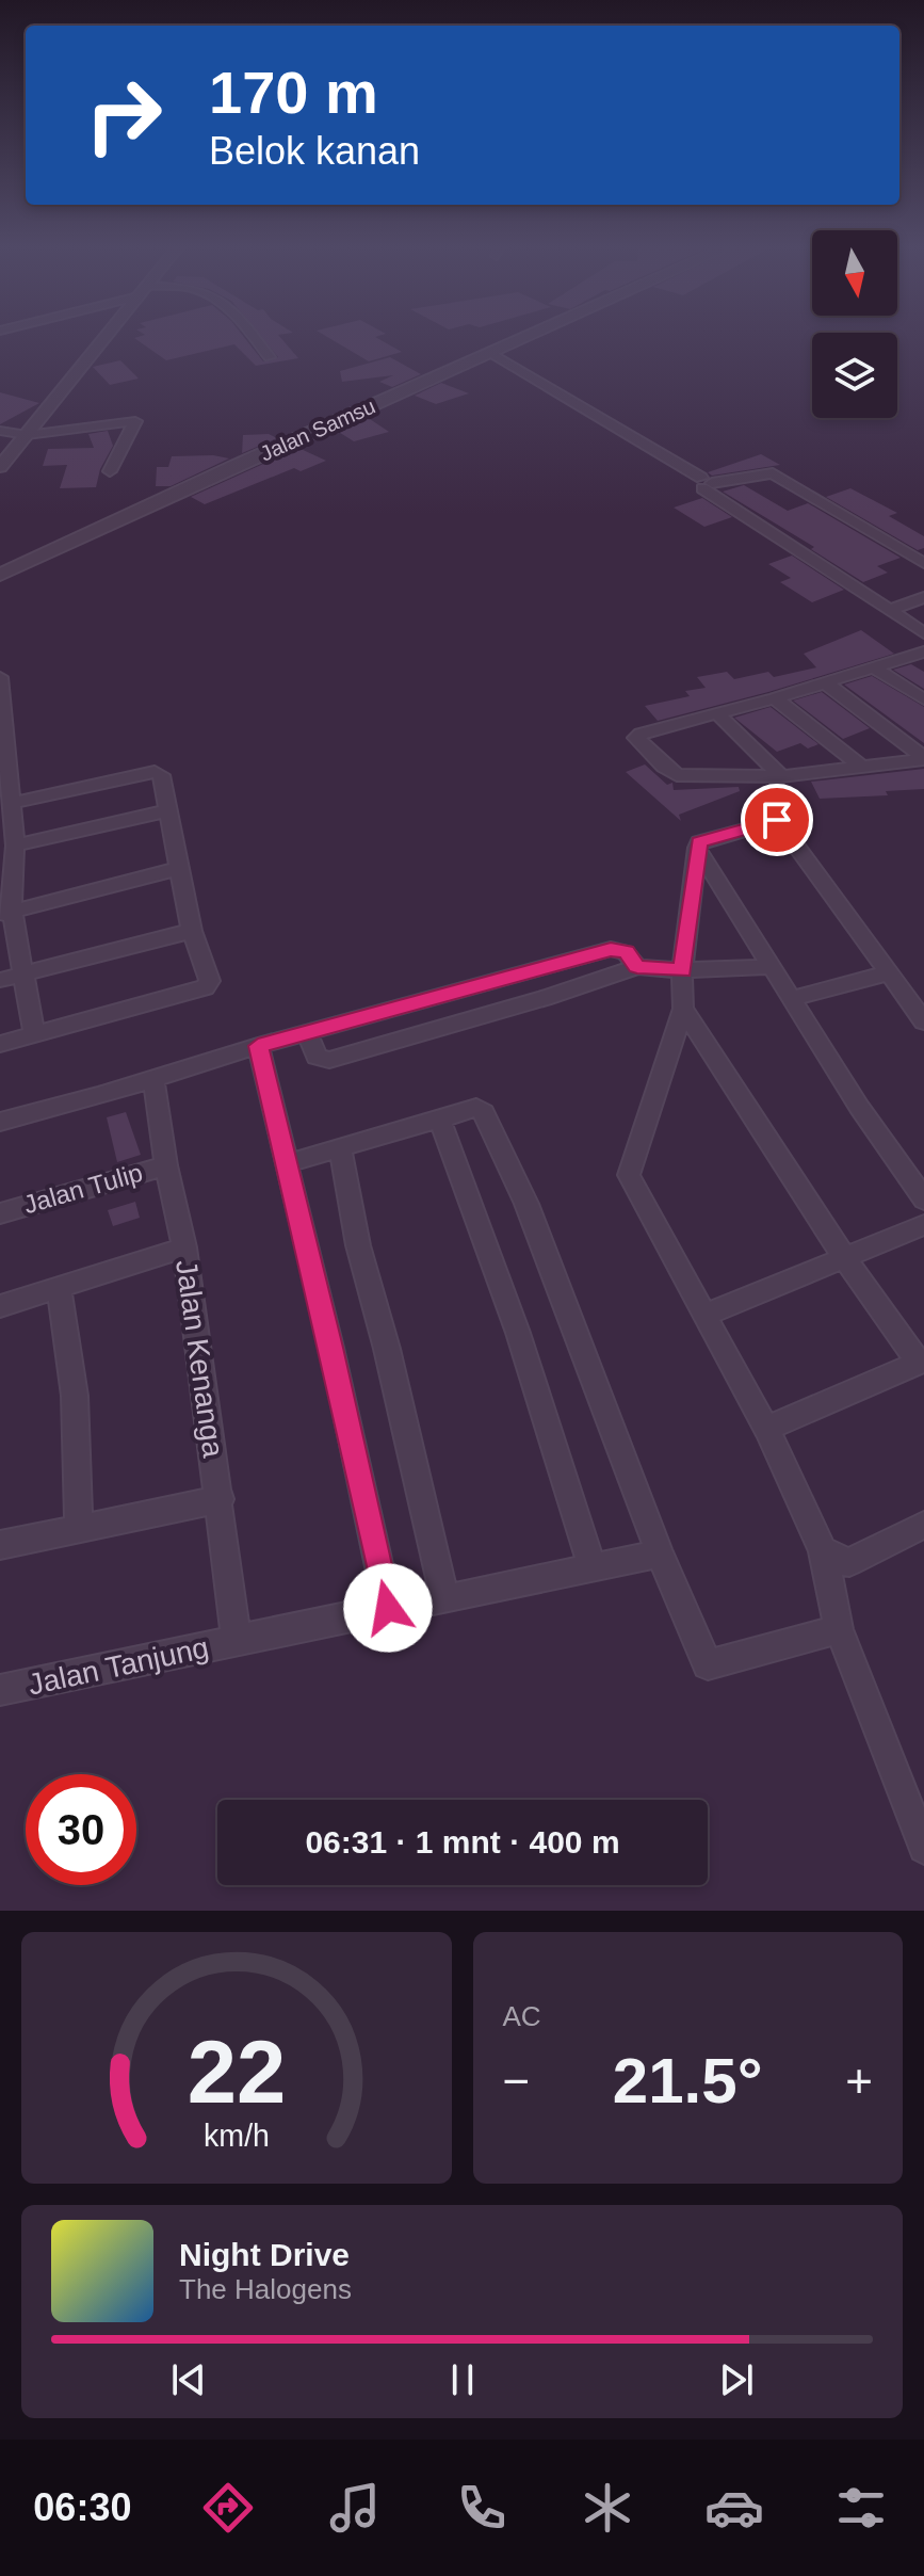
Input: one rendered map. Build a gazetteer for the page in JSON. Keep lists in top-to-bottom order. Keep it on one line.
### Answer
{"streets":{"street":["Jalan Samsu","Jalan Tulip","Jalan Kenanga","Jalan Tanjung"]},"crossings":[["Jalan Tulip","Jalan Kenanga"],["Jalan Kenanga","Jalan Tanjung"]],"north":"bottom","page":{"turn":["170 m","Belok kanan"],"limit":"30","trip":"06:31 · 1 mnt · 400 m","tile":"AC","heat":["−","21.5°","+"],"song":["Night Drive","The Halogens"],"tabs":"06:30","gauge":["22","km/h"]}}
